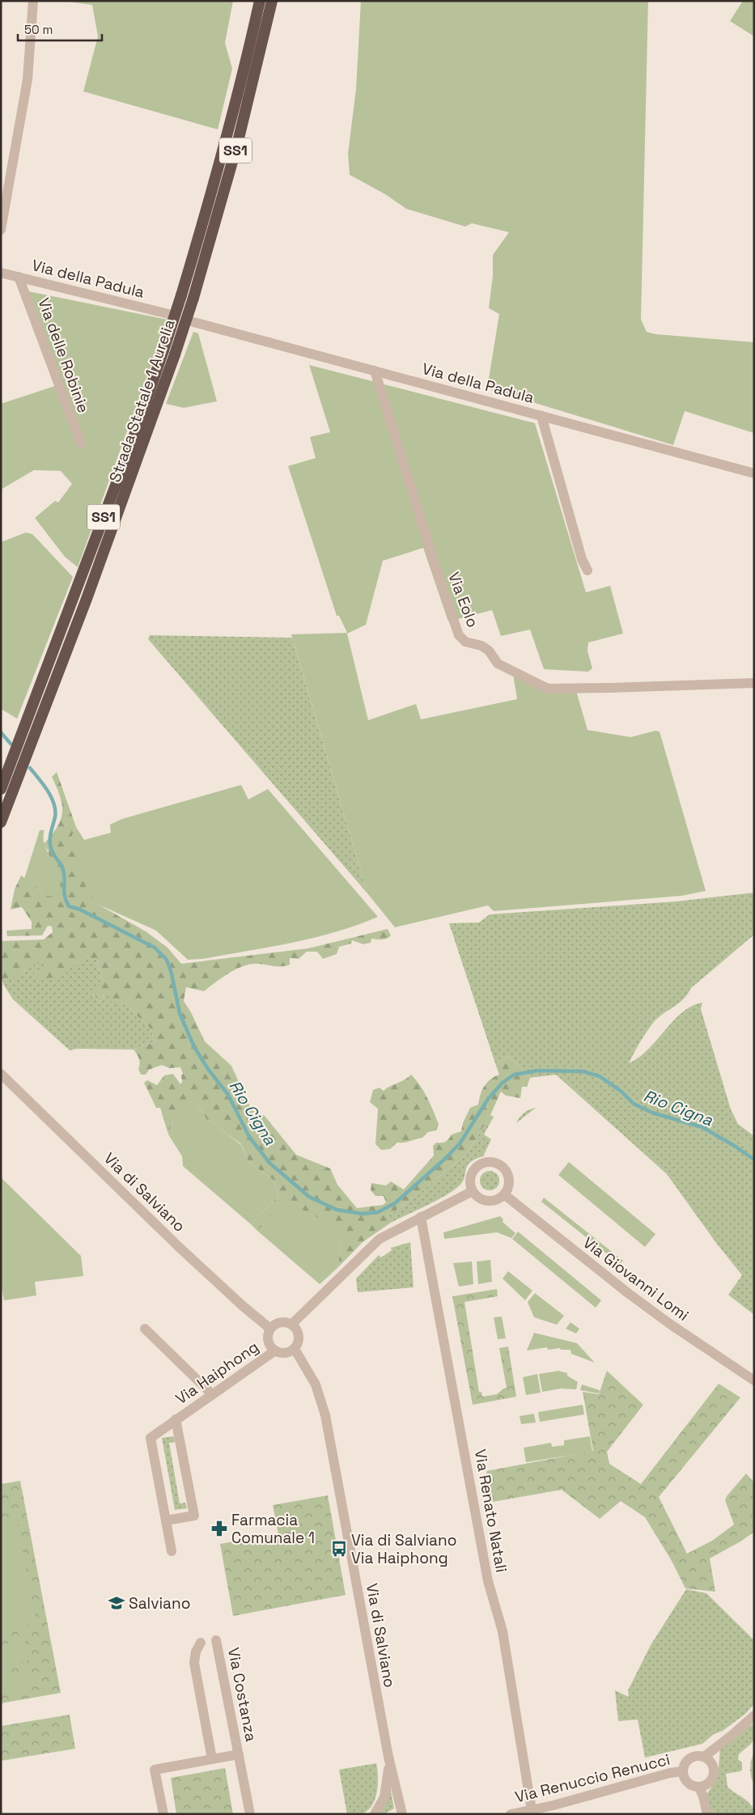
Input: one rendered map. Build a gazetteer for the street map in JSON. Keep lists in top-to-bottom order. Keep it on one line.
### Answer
{"streets":{"highway":["SS1","Strada Statale 1 Aurelia"],"street":["Via della Padula","Via delle Robinie","Via Eolo","Via di Salviano","Via Giovanni Lomi","Via Haiphong","Via Renato Natali","Via Costanza","Via Renuccio Renucci"]},"crossings":[["Via della Padula","Via delle Robinie"],["Via della Padula","Via Eolo"],["Via di Salviano","Via Haiphong"],["Via Renato Natali","Via Renuccio Renucci"]],"water":["Rio Cigna"],"places":{"pharmacy":["Farmacia Comunale 1"],"bus stop":["Via di Salviano Via Haiphong"],"school or university":["Salviano"]},"scale_bar":"50 m"}
